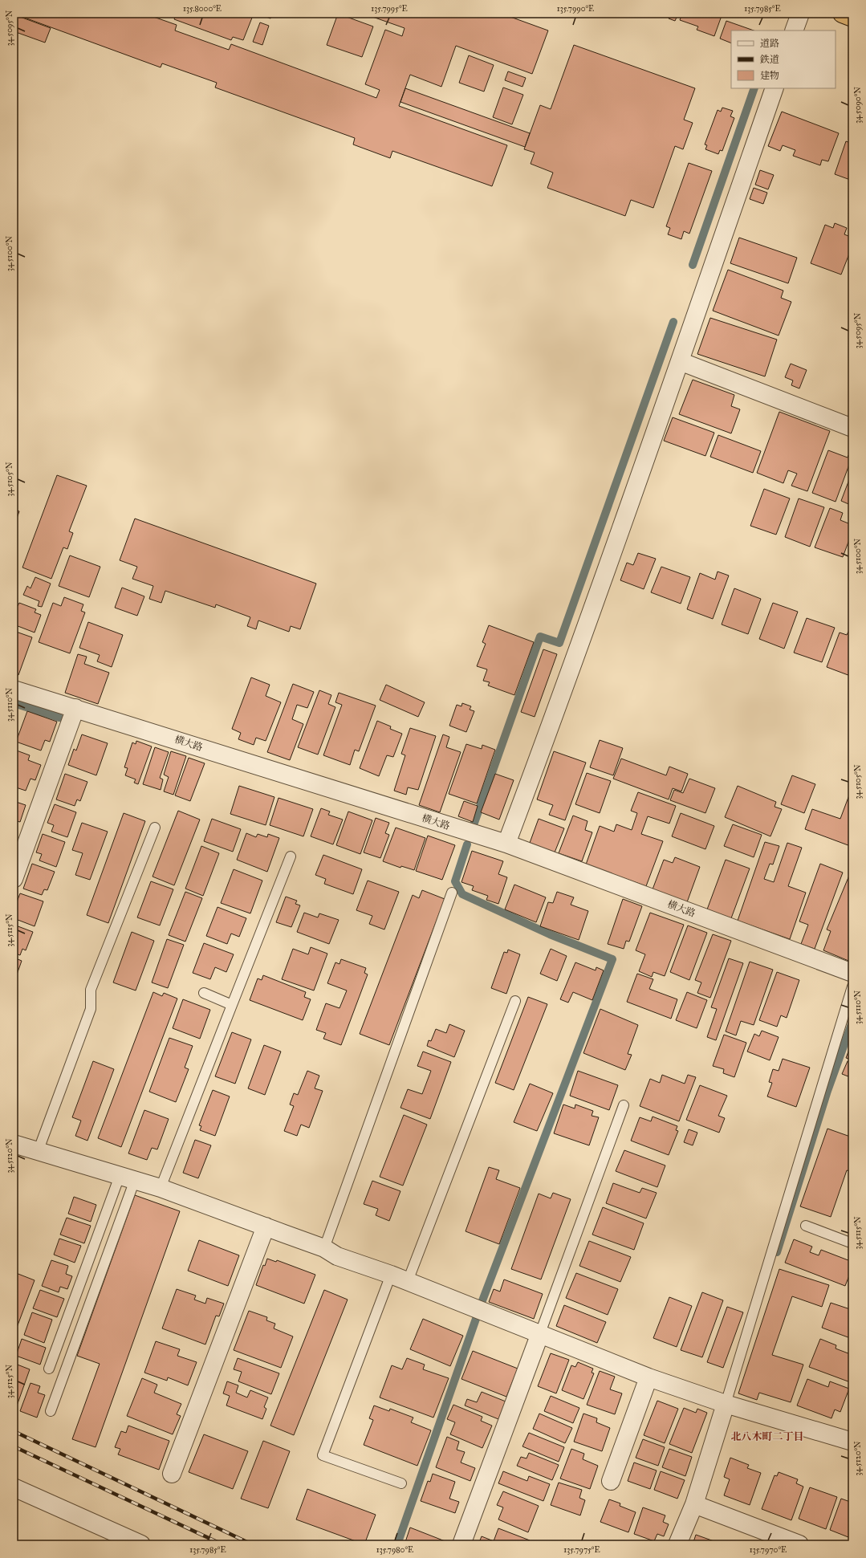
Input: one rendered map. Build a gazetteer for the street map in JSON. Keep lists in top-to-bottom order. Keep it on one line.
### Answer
{"streets":{"street":["横大路"]},"districts":["北八木町二丁目"],"legend":["道路","鉄道","建物"],"coordinates":["135.8000°E","135.7995°E","135.7990°E","135.7985°E","34.5095°N","34.5090°N","34.5100°N","34.5105°N","34.5110°N","34.5115°N","34.5120°N","34.5125°N","135.7980°E","135.7975°E","135.7970°E"]}
